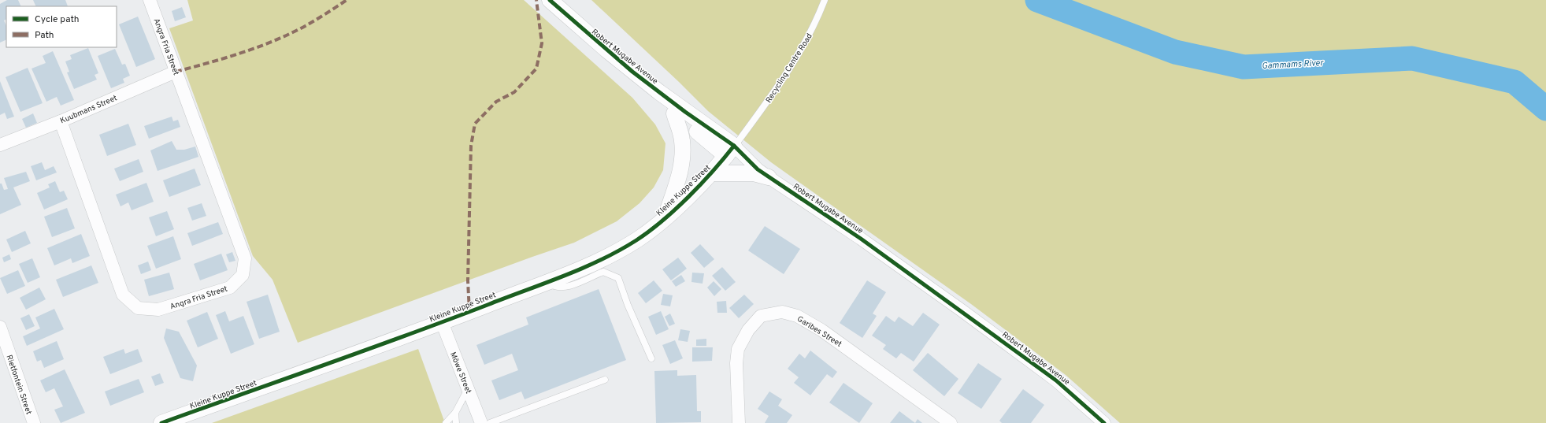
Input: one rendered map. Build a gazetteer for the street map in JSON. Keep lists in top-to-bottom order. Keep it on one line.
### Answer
{"streets":{"street":["Angra Fria Street","Robert Mugabe Avenue","Kuubmans Street","Kleine Kuppe Street","Garibes Street","Möwe Street","Rietfontein Street"],"lane":["Recycling Centre Road"]},"crossings":[["Angra Fria Street","Kuubmans Street"],["Robert Mugabe Avenue","Recycling Centre Road"],["Robert Mugabe Avenue","Kleine Kuppe Street"],["Recycling Centre Road","Kleine Kuppe Street"],["Kleine Kuppe Street","Möwe Street"]],"water":["Gammams River"],"legend":["Cycle path","Path"]}
